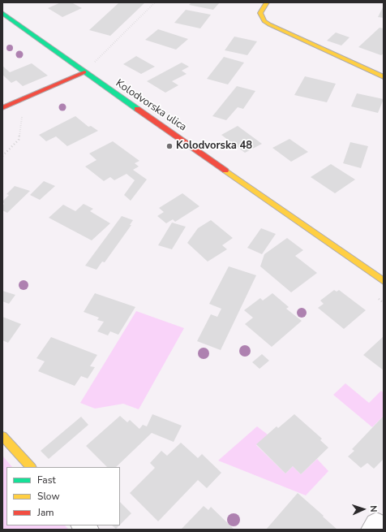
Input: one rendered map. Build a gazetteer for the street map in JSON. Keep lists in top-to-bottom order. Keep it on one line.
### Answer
{"streets":{"street":["Kolodvorska ulica"]},"places":["Kolodvorska 48"],"legend":["Fast","Slow","Jam"],"north":"right"}
